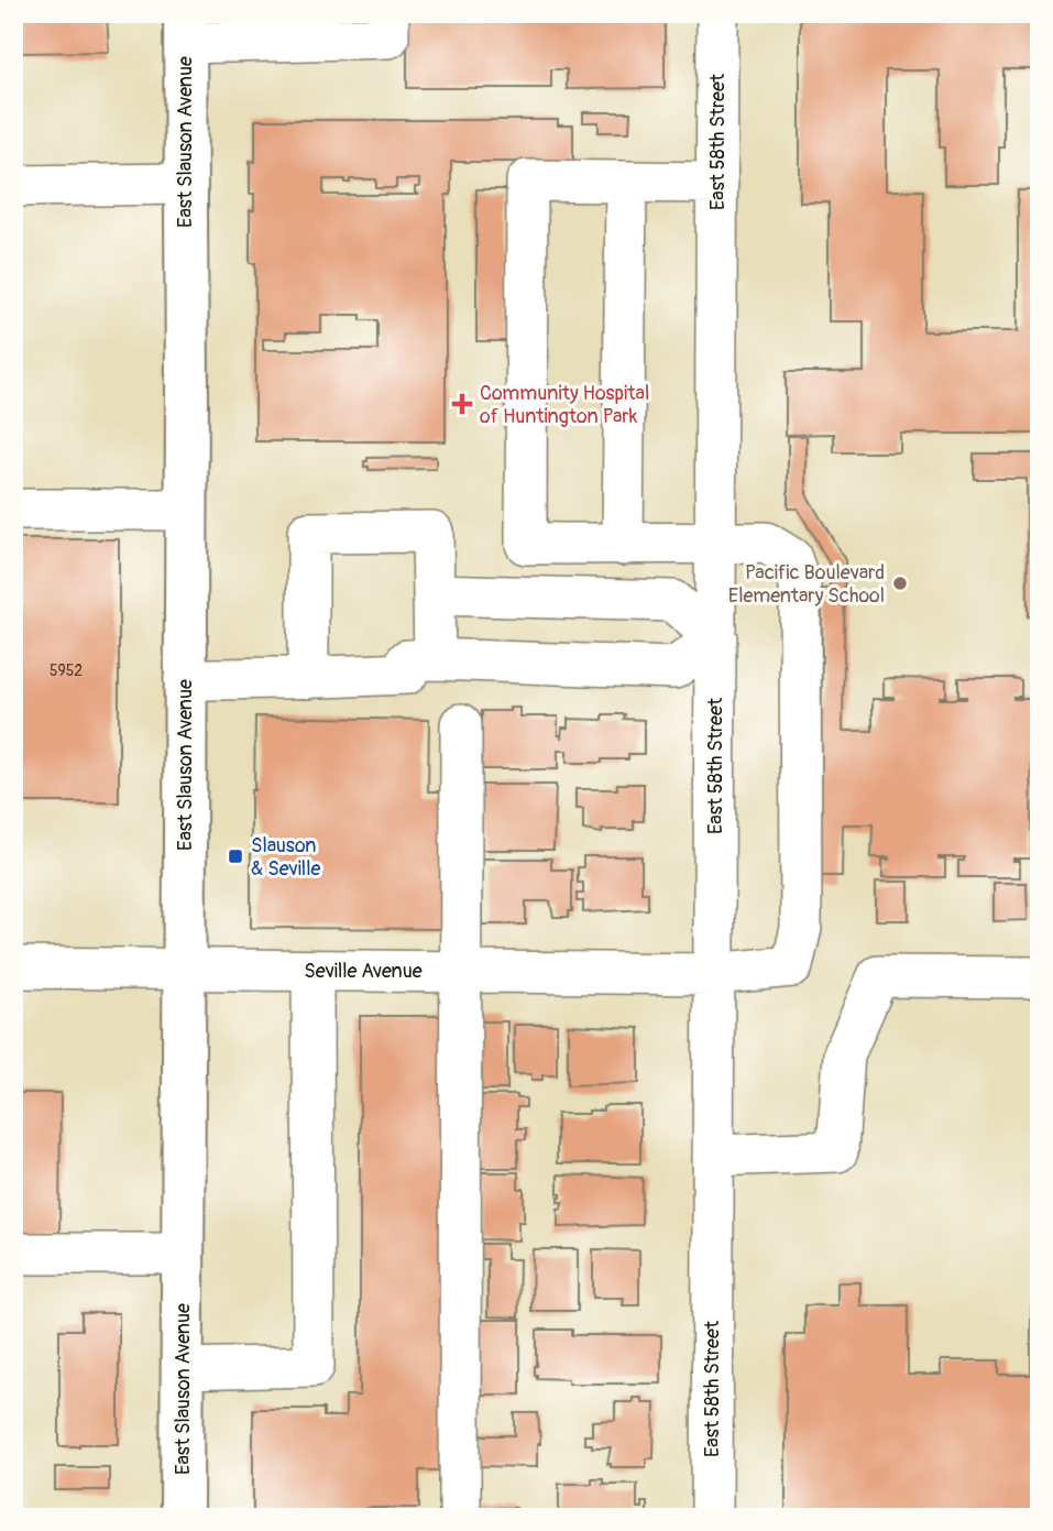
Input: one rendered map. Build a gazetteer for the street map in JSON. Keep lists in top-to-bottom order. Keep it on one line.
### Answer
{"streets":{"main road":["East Slauson Avenue"],"street":["East 58th Street","Seville Avenue"]},"crossings":[["East Slauson Avenue","Seville Avenue"],["East 58th Street","Seville Avenue"]],"places":{"health":["Community Hospital of Huntington Park"],"other":["Pacific Boulevard Elementary School"],"transit":["Slauson & Seville"]},"house_numbers":["5952"]}
